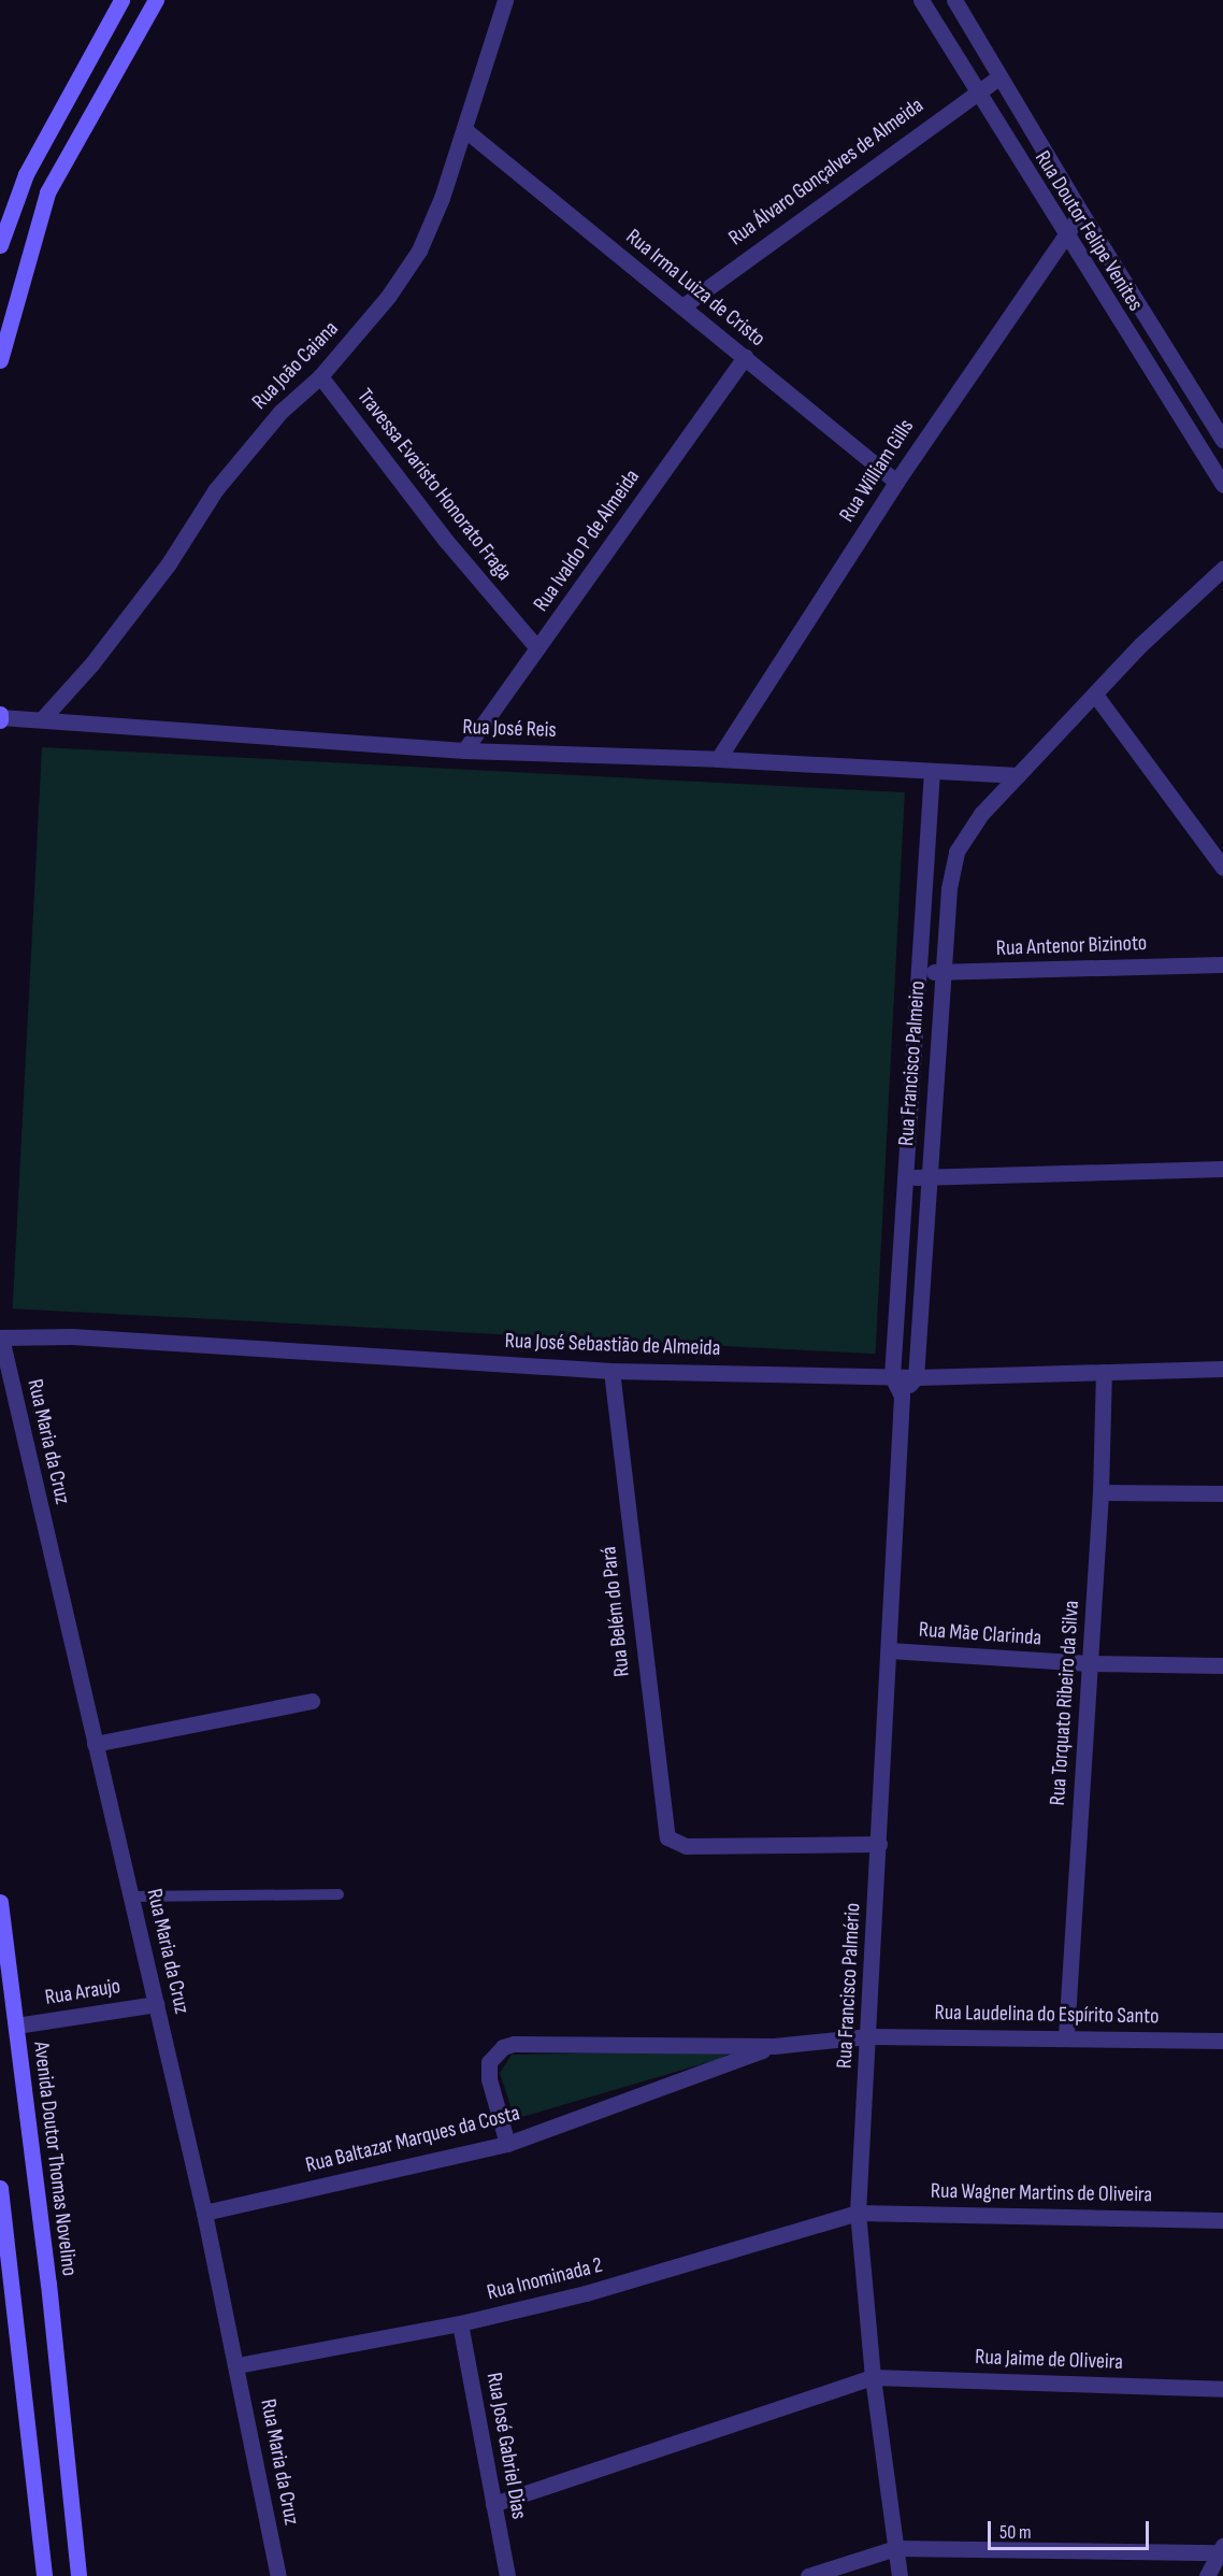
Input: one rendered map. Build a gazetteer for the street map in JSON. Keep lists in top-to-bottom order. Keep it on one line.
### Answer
{"streets":{"main road":["Avenida Doutor Thomas Novelino"],"street":["Rua Álvaro Gonçalves de Almeida","Rua Doutor Felipe Venites","Rua Irma Luiza de Cristo","Rua João Caiana","Rua William Gills","Travessa Evaristo Honorato Fraga","Rua Ivaldo P de Almeida","Rua José Reis","Rua Antenor Bizinoto","Rua Francisco Palmeiro","Rua José Sebastião de Almeida","Rua Maria da Cruz","Rua Belém do Pará","Rua Mãe Clarinda","Rua Torquato Ribeiro da Silva","Rua Francisco Palmério","Rua Araujo","Rua Laudelina do Espírito Santo","Rua Baltazar Marques da Costa","Rua Wagner Martins de Oliveira","Rua Inominada 2","Rua Jaime de Oliveira","Rua José Gabriel Dias"]},"crossings":[["Rua Álvaro Gonçalves de Almeida","Rua Doutor Felipe Venites"],["Rua Álvaro Gonçalves de Almeida","Rua Irma Luiza de Cristo"],["Rua Doutor Felipe Venites","Rua William Gills"],["Rua Irma Luiza de Cristo","Rua João Caiana"],["Rua Irma Luiza de Cristo","Rua William Gills"],["Rua Irma Luiza de Cristo","Rua Ivaldo P de Almeida"],["Rua João Caiana","Travessa Evaristo Honorato Fraga"],["Rua João Caiana","Rua José Reis"],["Rua William Gills","Rua José Reis"],["Travessa Evaristo Honorato Fraga","Rua Ivaldo P de Almeida"],["Rua Ivaldo P de Almeida","Rua José Reis"],["Rua José Reis","Rua Francisco Palmeiro"],["Rua Antenor Bizinoto","Rua Francisco Palmeiro"],["Rua Francisco Palmeiro","Rua José Sebastião de Almeida"],["Rua José Sebastião de Almeida","Rua Maria da Cruz"],["Rua José Sebastião de Almeida","Rua Belém do Pará"],["Rua José Sebastião de Almeida","Rua Torquato Ribeiro da Silva"],["Rua Maria da Cruz","Rua Araujo"],["Rua Maria da Cruz","Rua Baltazar Marques da Costa"],["Rua Maria da Cruz","Rua Inominada 2"],["Rua Belém do Pará","Rua Francisco Palmério"],["Rua Mãe Clarinda","Rua Torquato Ribeiro da Silva"],["Rua Mãe Clarinda","Rua Francisco Palmério"],["Rua Torquato Ribeiro da Silva","Rua Laudelina do Espírito Santo"],["Rua Francisco Palmério","Rua Laudelina do Espírito Santo"],["Rua Francisco Palmério","Rua Wagner Martins de Oliveira"],["Rua Francisco Palmério","Rua Inominada 2"],["Rua Francisco Palmério","Rua Jaime de Oliveira"],["Rua Araujo","Avenida Doutor Thomas Novelino"],["Rua Laudelina do Espírito Santo","Rua Baltazar Marques da Costa"],["Rua Wagner Martins de Oliveira","Rua Inominada 2"],["Rua Inominada 2","Rua José Gabriel Dias"]],"scale_bar":"50 m"}
